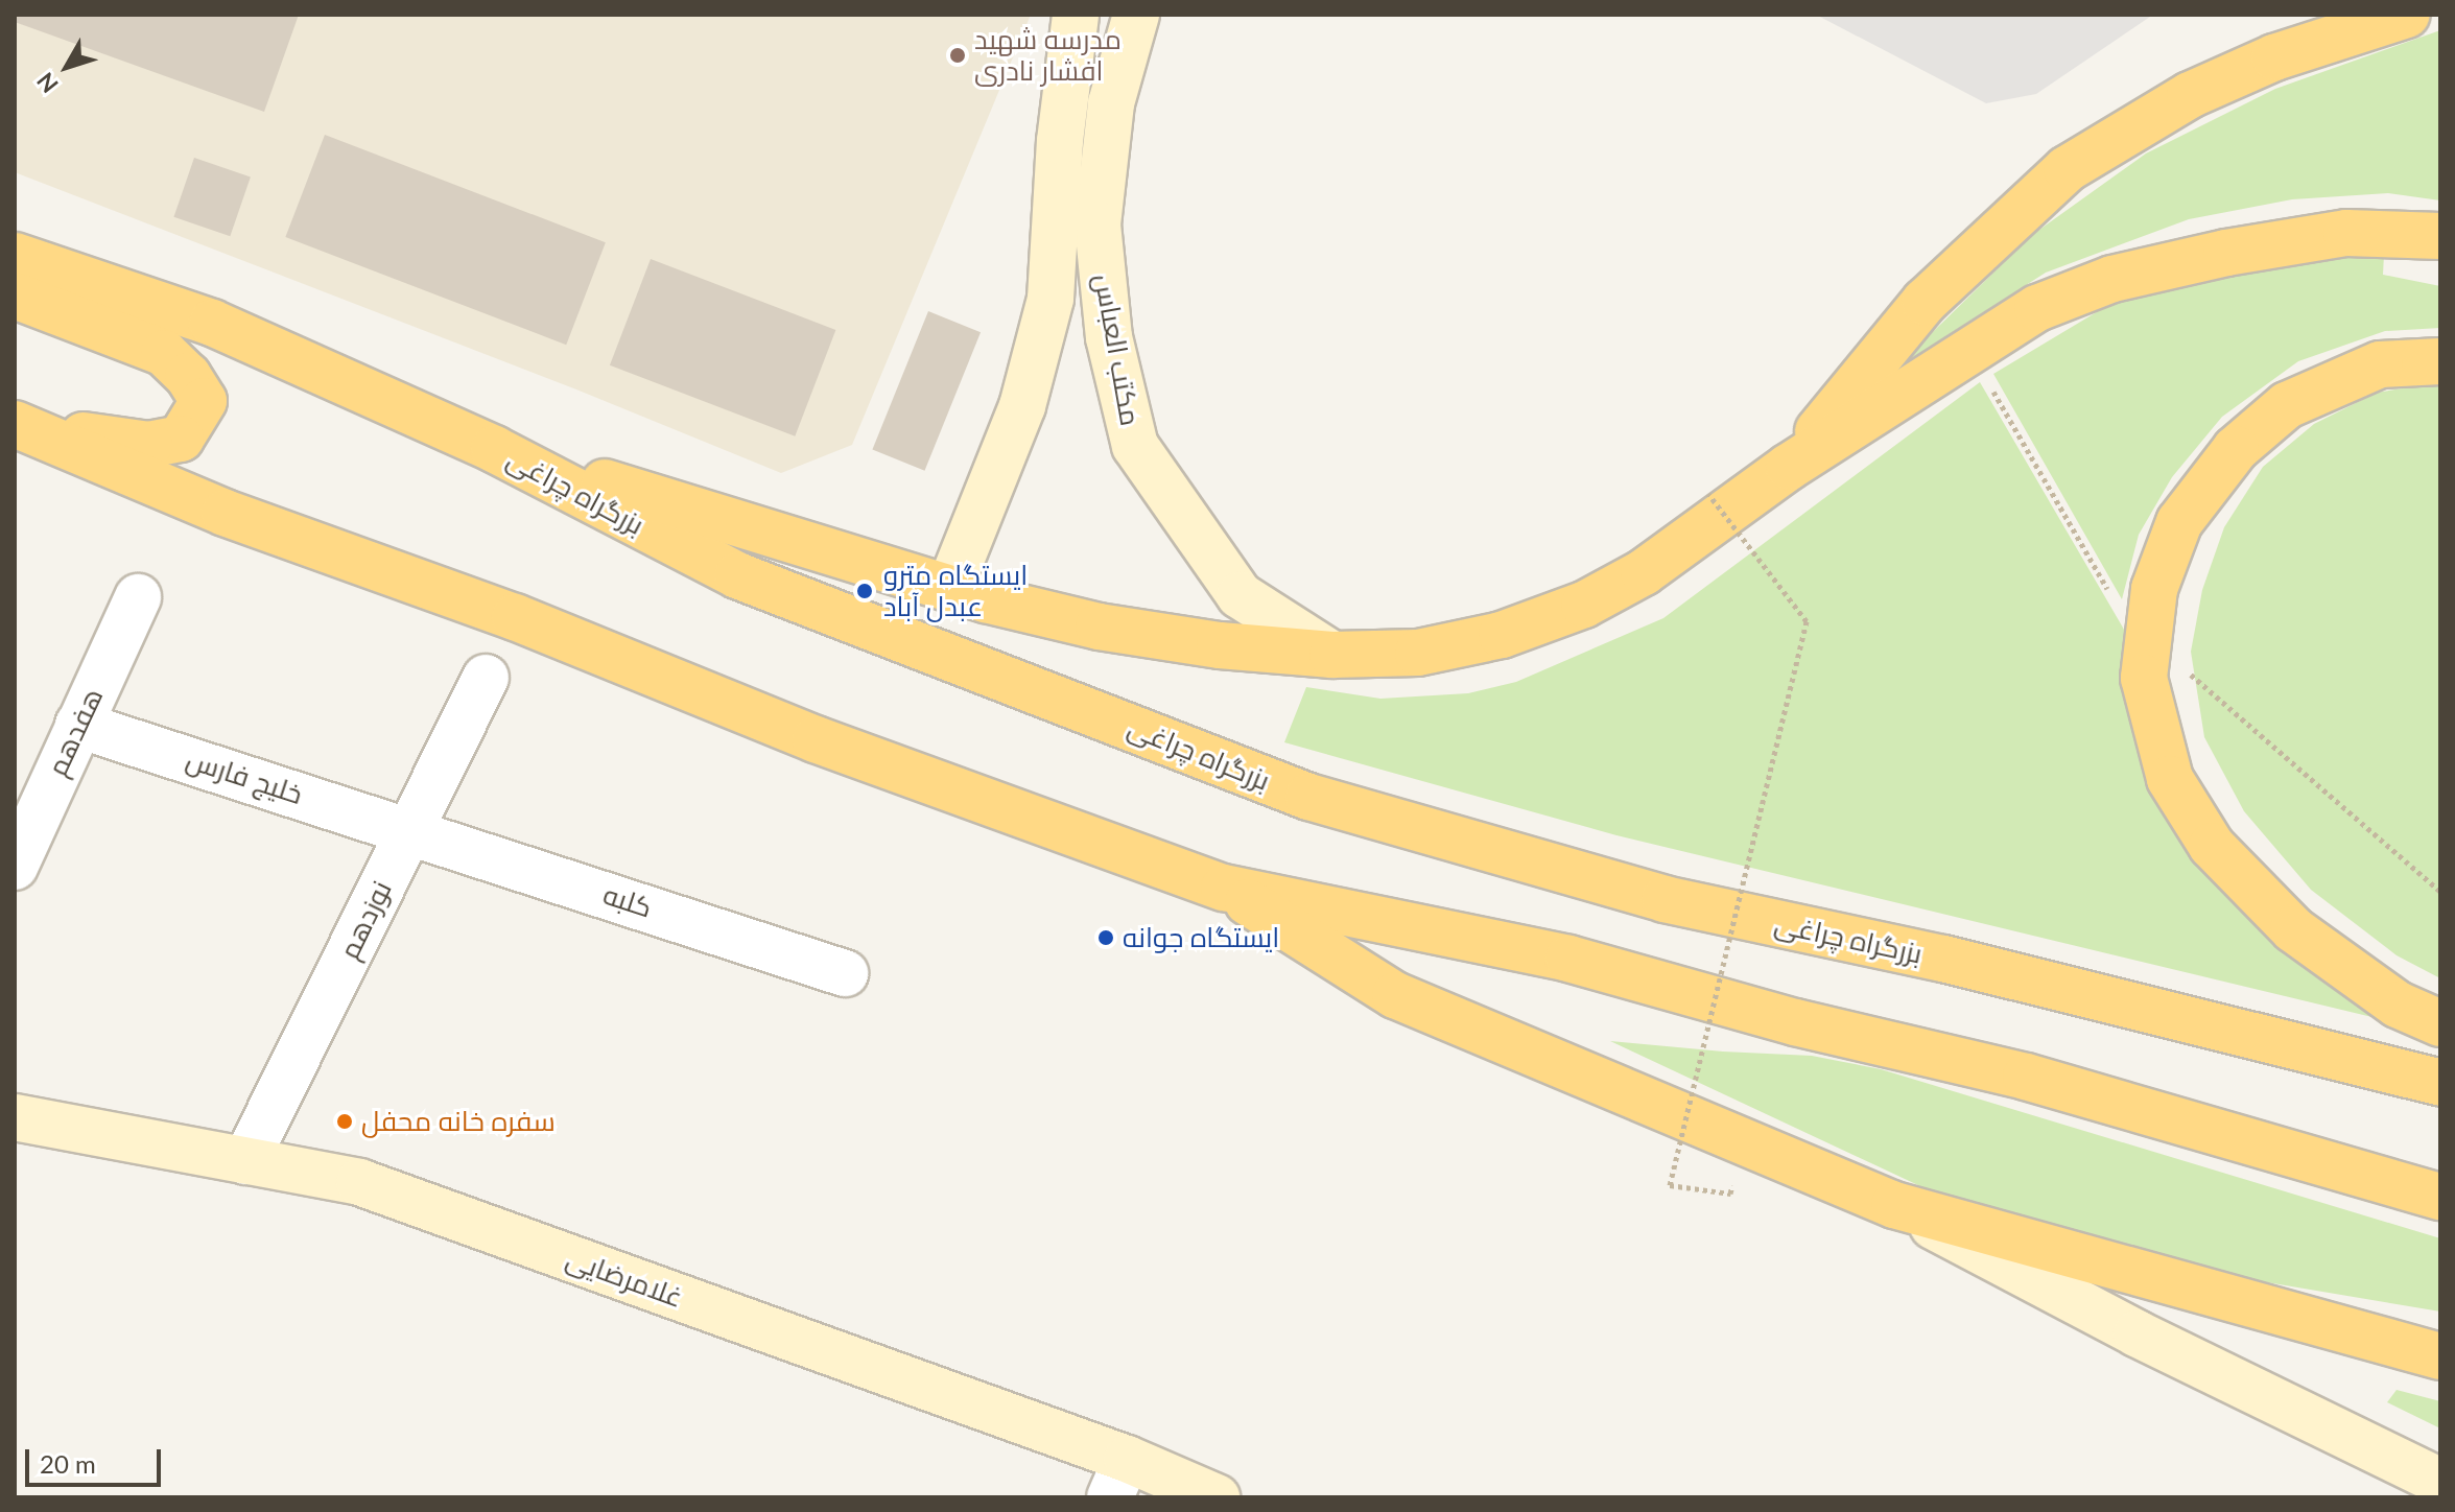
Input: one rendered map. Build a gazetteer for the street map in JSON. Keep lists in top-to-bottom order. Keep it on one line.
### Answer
{"streets":{"highway":["بزرگراه چراغی"],"main road":["مکتب العباس","غلامرضایی"],"street":["هفدهم","خلیج فارس","کلبه","نوزدهم"]},"crossings":[["هفدهم","خلیج فارس"],["خلیج فارس","کلبه"],["خلیج فارس","نوزدهم"],["کلبه","نوزدهم"],["نوزدهم","غلامرضایی"]],"places":["مدرسه شهید افشار نادری","ایستگاه مترو عبدل آباد","ایستگاه جوانه","سفره خانه محفل"],"scale_bar":"20 m","north":"bottom left"}
